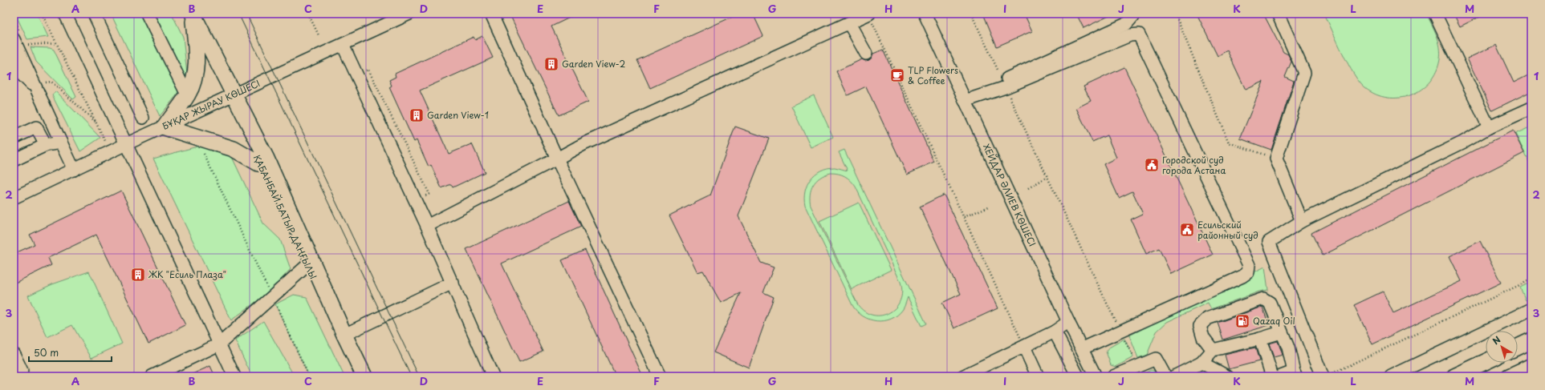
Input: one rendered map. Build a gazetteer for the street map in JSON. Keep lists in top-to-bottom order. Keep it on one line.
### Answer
{"streets":{"main road":["ҚАБАНБАЙ БАТЫР ДАҢҒЫЛЫ"],"street":["БҰҚАР ЖЫРАУ КӨШЕСІ","ХЕЙДАР ӘЛИЕВ КӨШЕСІ"]},"crossings":[["БҰҚАР ЖЫРАУ КӨШЕСІ","ҚАБАНБАЙ БАТЫР ДАҢҒЫЛЫ"]],"places":{"building":["Garden View-2","Garden View-1","ЖК \"Есиль Плаза\""],"cafe":["TLP Flowers & Coffee"],"public building":["Городской суд города Астана","Есильский районный суд"],"fuel station":["Qazaq Oil"]},"scale_bar":"50 m","north":"top left","grid":{"columns":["A","B","C","D","E","F","G","H","I","J","K","L","M"],"rows":["1","2","3"]}}
